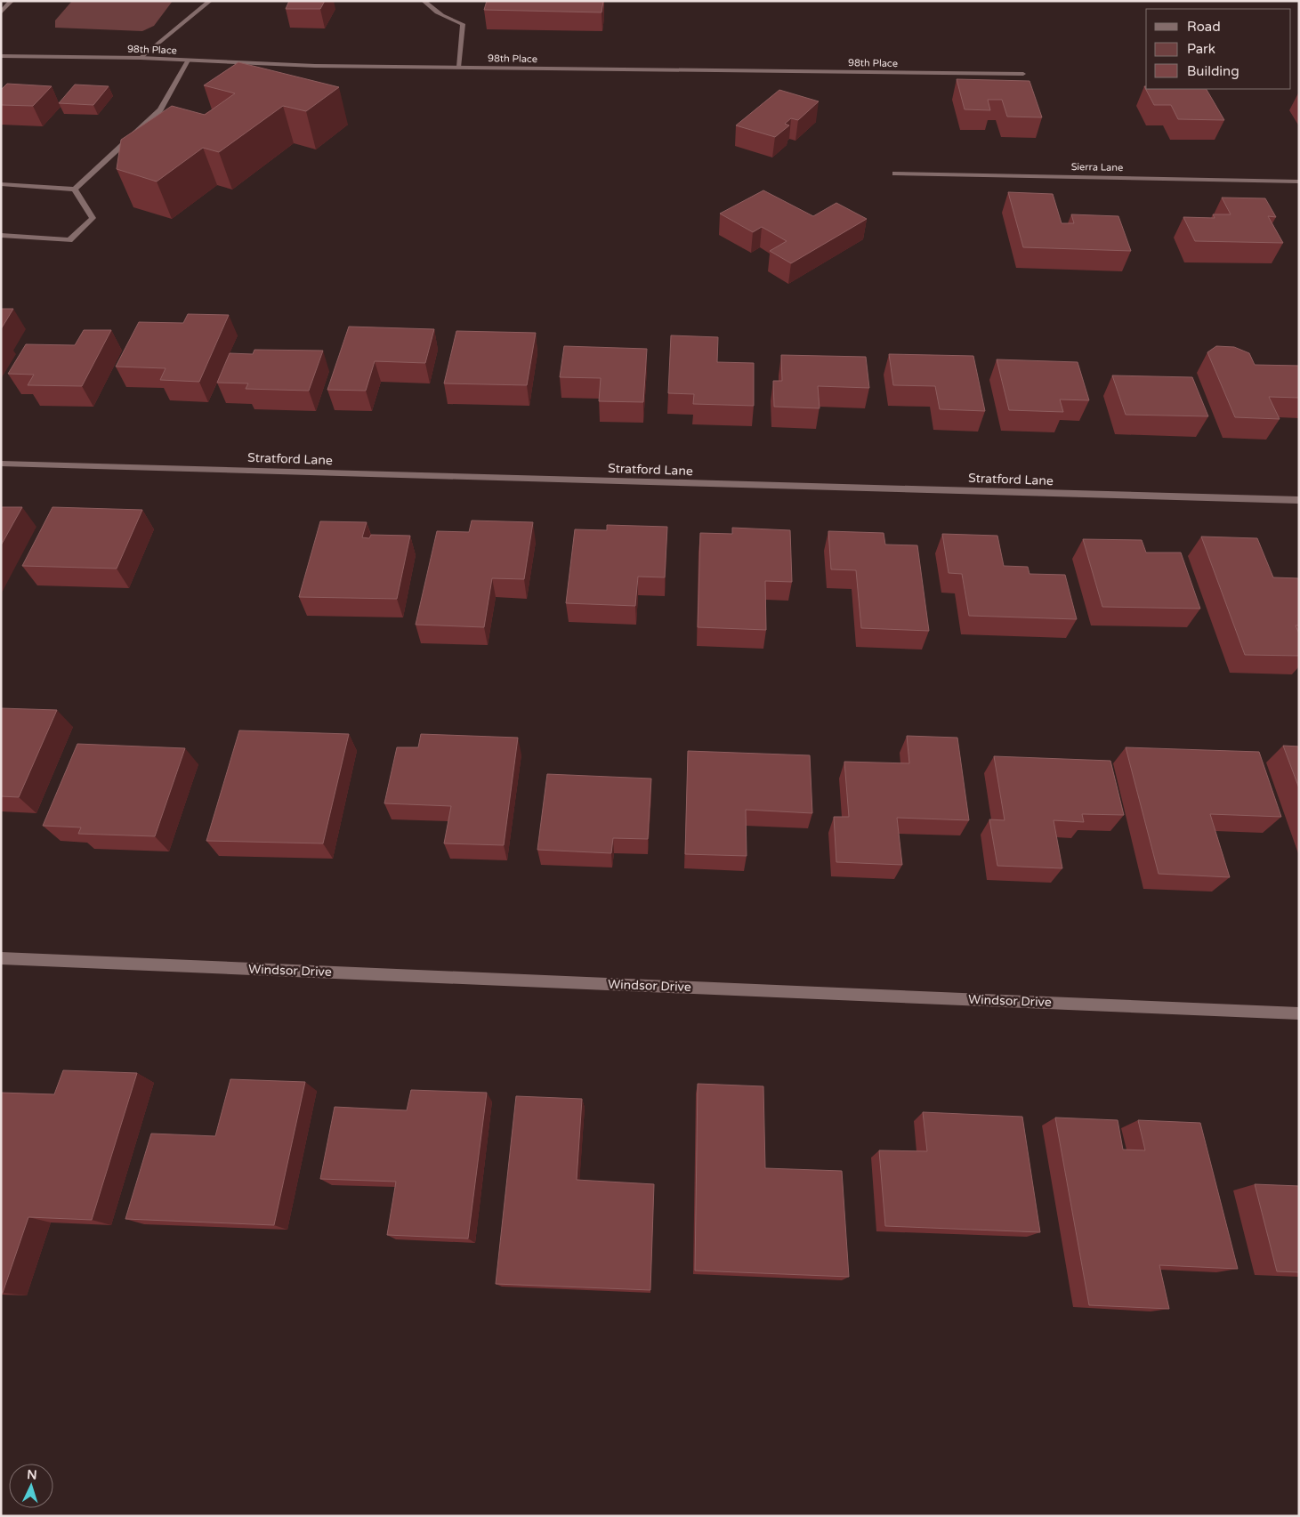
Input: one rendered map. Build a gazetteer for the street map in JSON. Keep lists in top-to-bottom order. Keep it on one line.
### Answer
{"streets":{"street":["98th Place","Sierra Lane","Stratford Lane","Windsor Drive"]},"legend":["Road","Park","Building"],"north":"top"}
